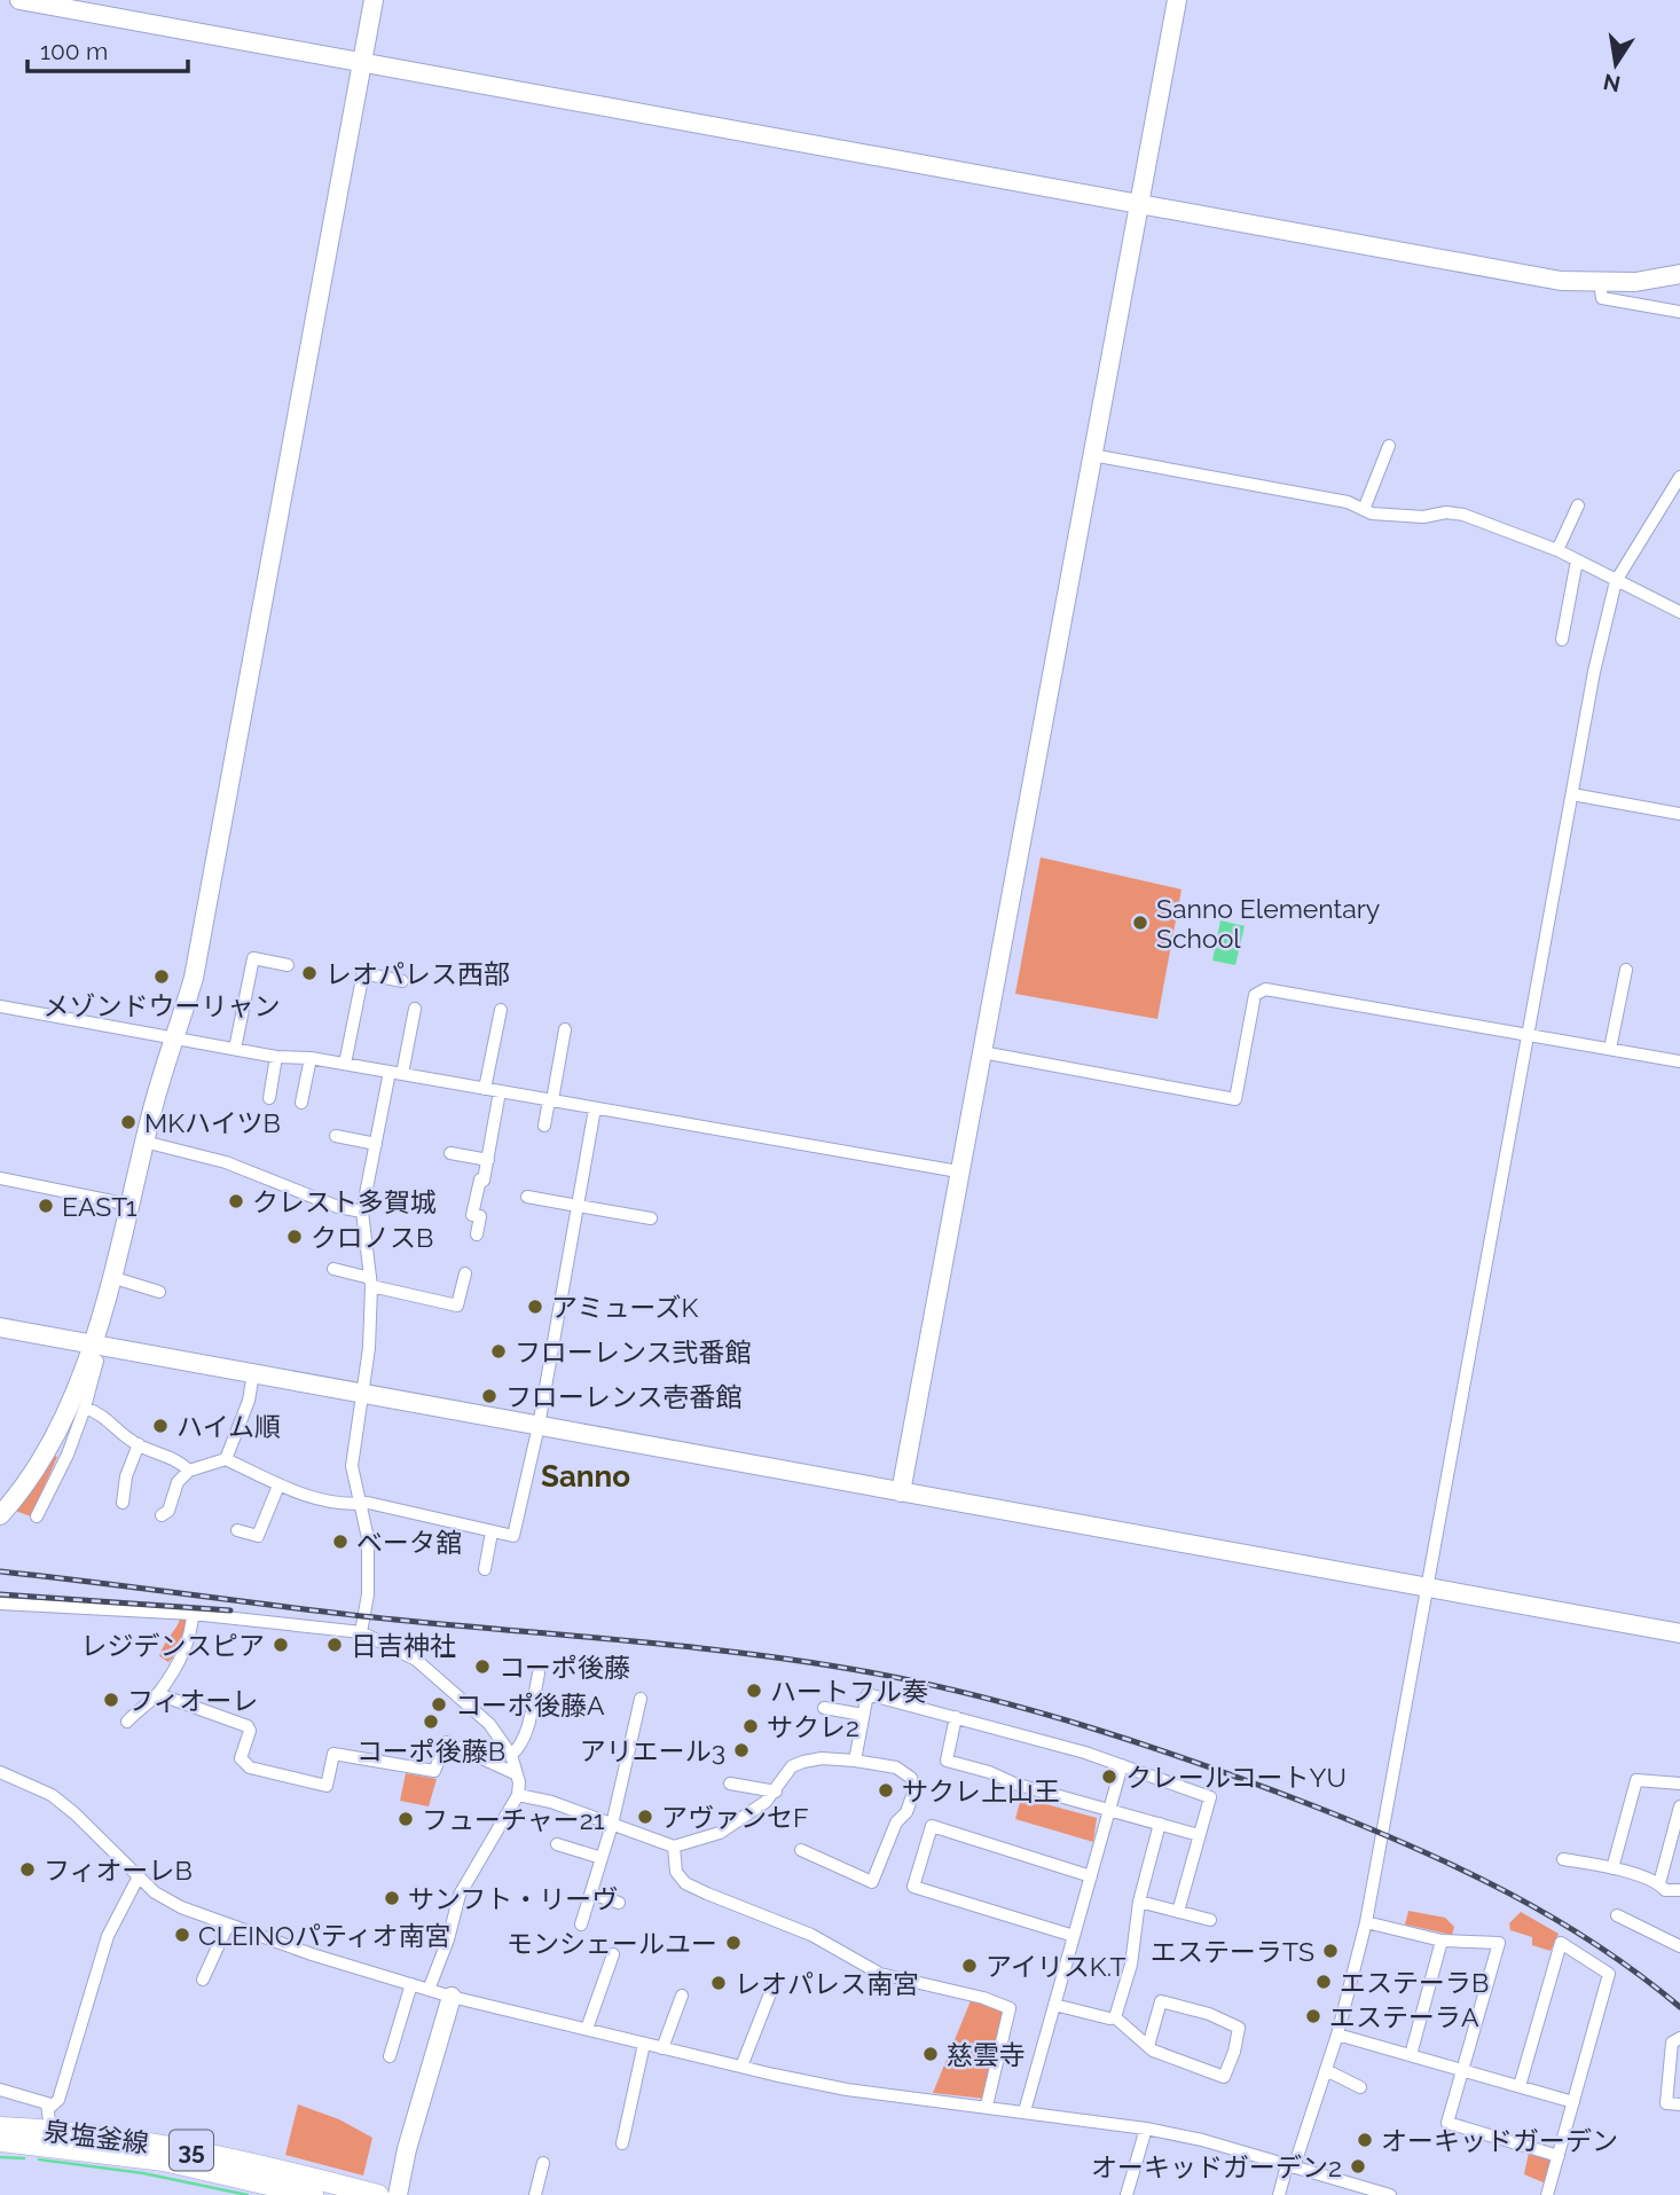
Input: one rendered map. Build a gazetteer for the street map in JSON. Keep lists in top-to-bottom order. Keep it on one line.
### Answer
{"streets":{"main road":["泉塩釜線","35"]},"districts":["Sanno"],"places":["Sanno Elementary School","レオパレス西部","メゾンドウーリャン","MKハイツB","クレスト多賀城","EAST1","クロノスB","アミューズK","フローレンス弐番館","フローレンス壱番館","ハイム順","ベータ舘","レジデンスピア","日吉神社","コーポ後藤","ハートフル奏","フィオーレ","コーポ後藤A","コーポ後藤B","サクレ2","アリエール3","クレールコートYU","サクレ上山王","アヴァンセF","フューチャー21","フィオーレB","サンフト・リーヴ","CLEINOパティオ南宮","モンシェールユー","エステーラTS","アイリスK.T","エステーラB","レオパレス南宮","エステーラA","慈雲寺","オーキッドガーデン","オーキッドガーデン2"],"scale_bar":"100 m","north":"bottom"}
